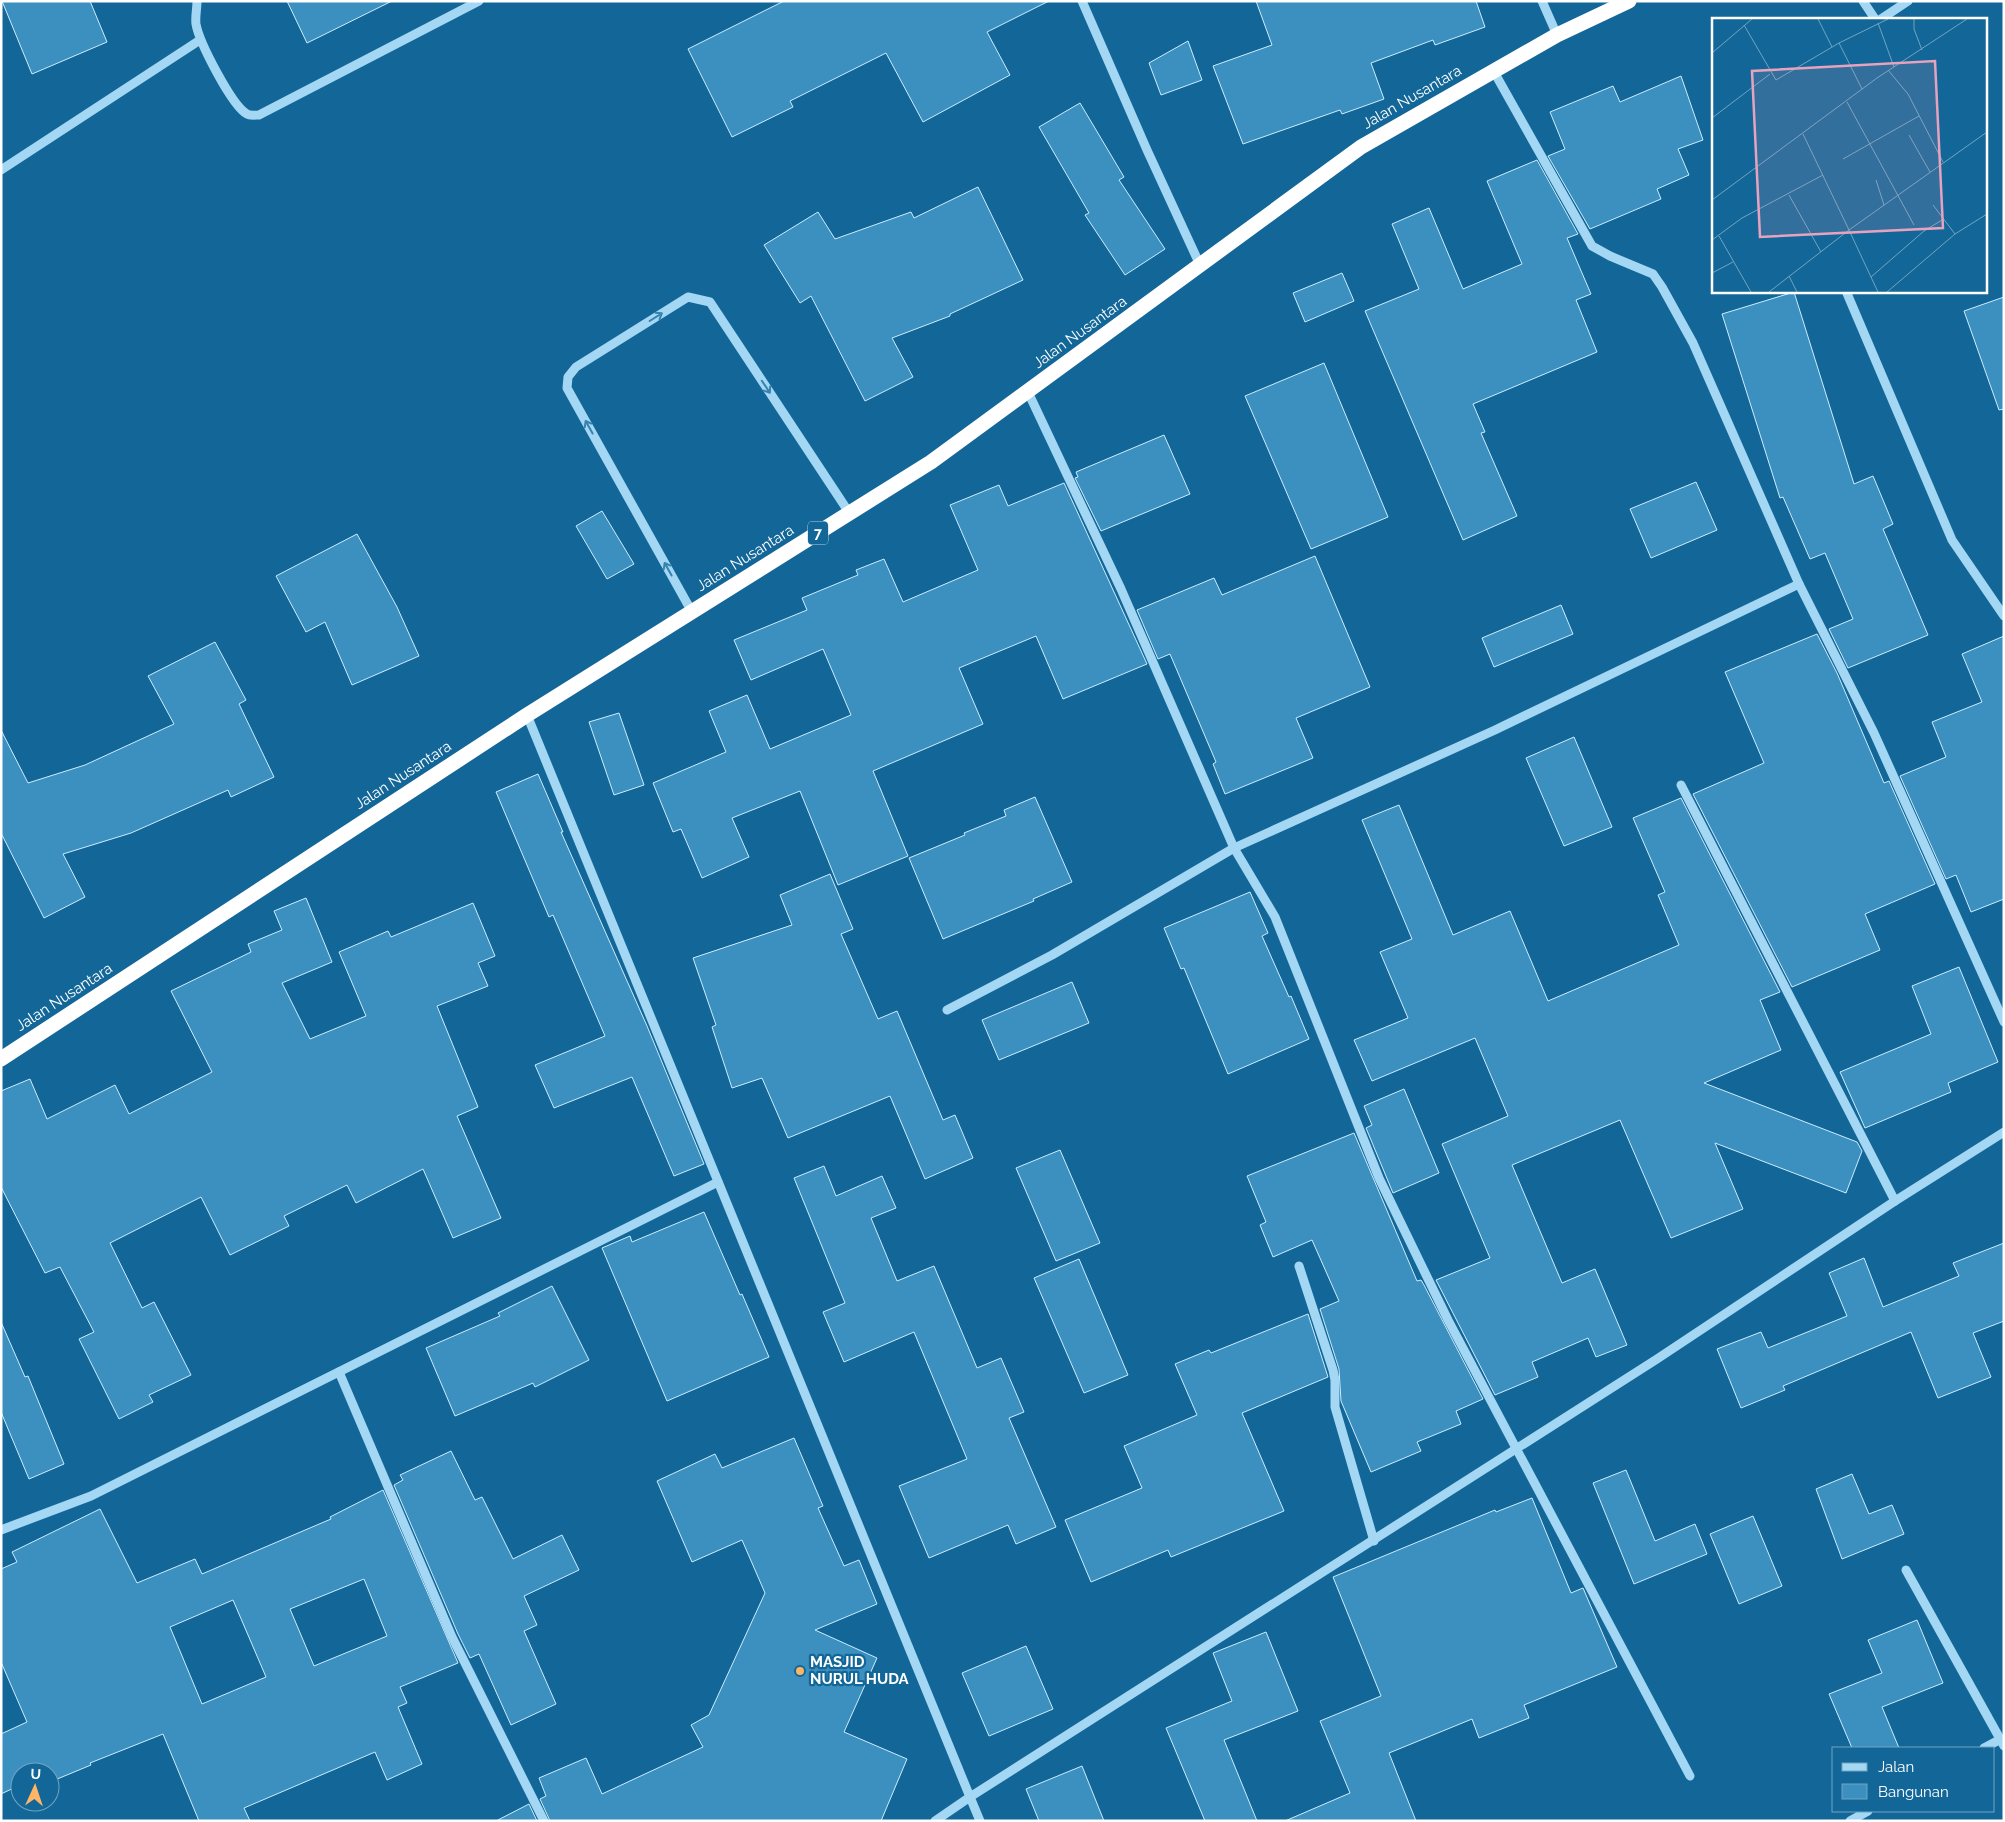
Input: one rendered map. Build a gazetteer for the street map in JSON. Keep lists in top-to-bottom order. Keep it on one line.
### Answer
{"streets":{"highway":["Jalan Nusantara","7"]},"places":["MASJID NURUL HUDA"],"legend":["Jalan","Bangunan"],"north":"top"}
